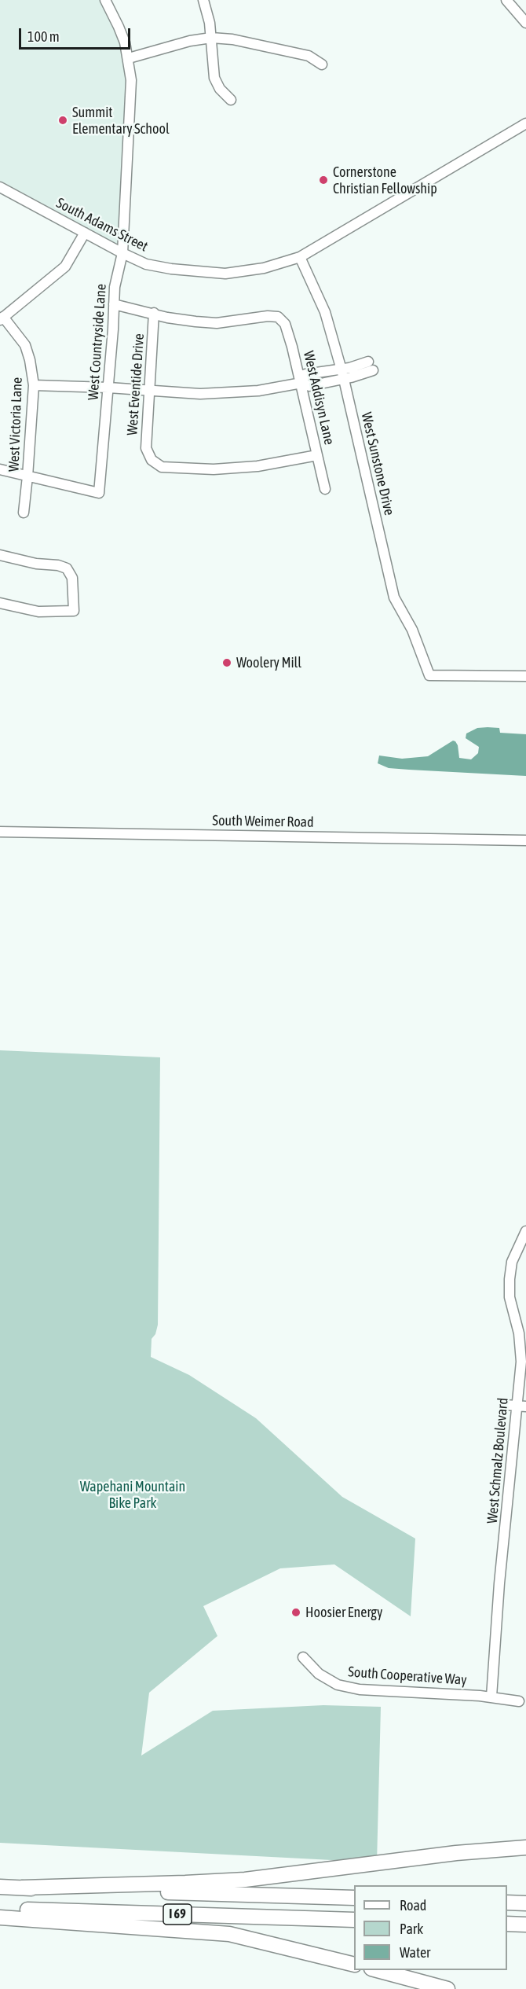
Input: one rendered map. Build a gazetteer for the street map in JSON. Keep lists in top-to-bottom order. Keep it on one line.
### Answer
{"streets":{"highway":["I 69"],"street":["South Adams Street","West Countryside Lane","West Eventide Drive","West Addisyn Lane","West Victoria Lane","West Sunstone Drive","South Weimer Road","West Schmalz Boulevard","South Cooperative Way"]},"crossings":[["South Adams Street","West Countryside Lane"],["South Adams Street","West Sunstone Drive"],["West Countryside Lane","West Victoria Lane"],["West Eventide Drive","West Addisyn Lane"],["West Schmalz Boulevard","South Cooperative Way"]],"parks":["Wapehani Mountain Bike Park"],"places":["Summit Elementary School","Cornerstone Christian Fellowship","Woolery Mill","Hoosier Energy"],"legend":["Road","Park","Water"],"scale_bar":"100 m"}
